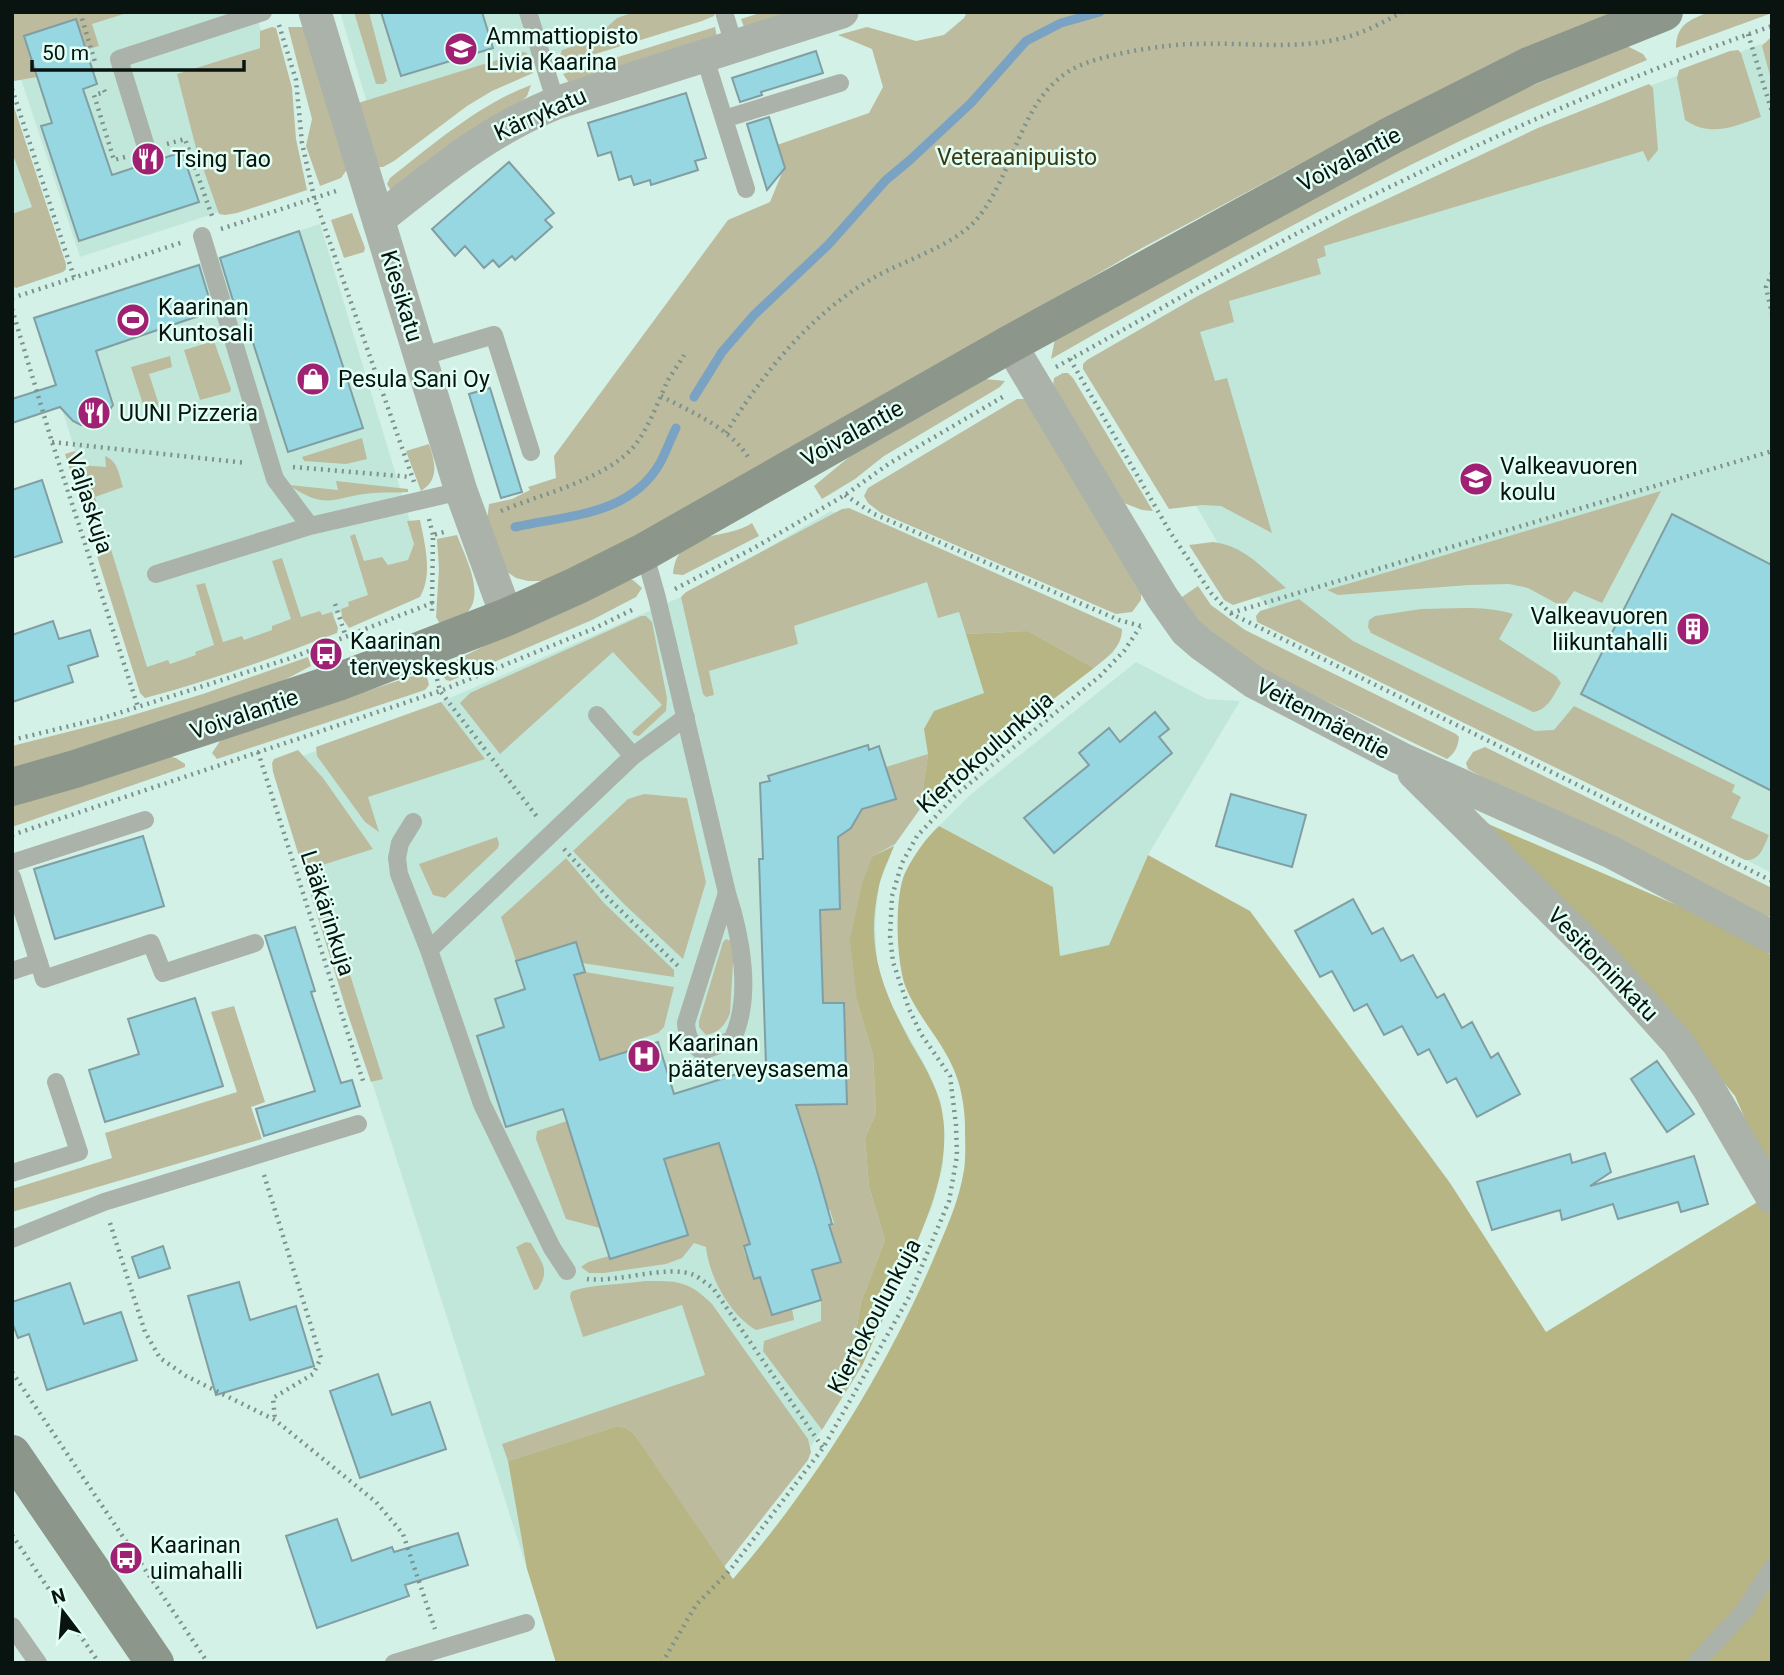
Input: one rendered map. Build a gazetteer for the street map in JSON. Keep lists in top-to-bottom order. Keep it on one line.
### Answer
{"streets":{"street":["Kärrykatu","Voivalantie","Kiesikatu","Veitenmäentie","Vesitorninkatu"],"path":["Valjaskuja","Kiertokoulunkuja","Lääkärinkuja"]},"crossings":[["Kärrykatu","Kiesikatu"],["Voivalantie","Kiesikatu"],["Voivalantie","Veitenmäentie"],["Veitenmäentie","Vesitorninkatu"]],"parks":["Veteraanipuisto"],"places":{"school or university":["Ammattiopisto Livia Kaarina","Valkeavuoren koulu"],"restaurant":["Tsing Tao","UUNI Pizzeria"],"sports":["Kaarinan Kuntosali"],"shop":["Pesula Sani Oy"],"building":["Valkeavuoren liikuntahalli"],"bus stop":["Kaarinan terveyskeskus","Kaarinan uimahalli"],"hospital":["Kaarinan pääterveysasema"]},"scale_bar":"50 m","north":"top"}
